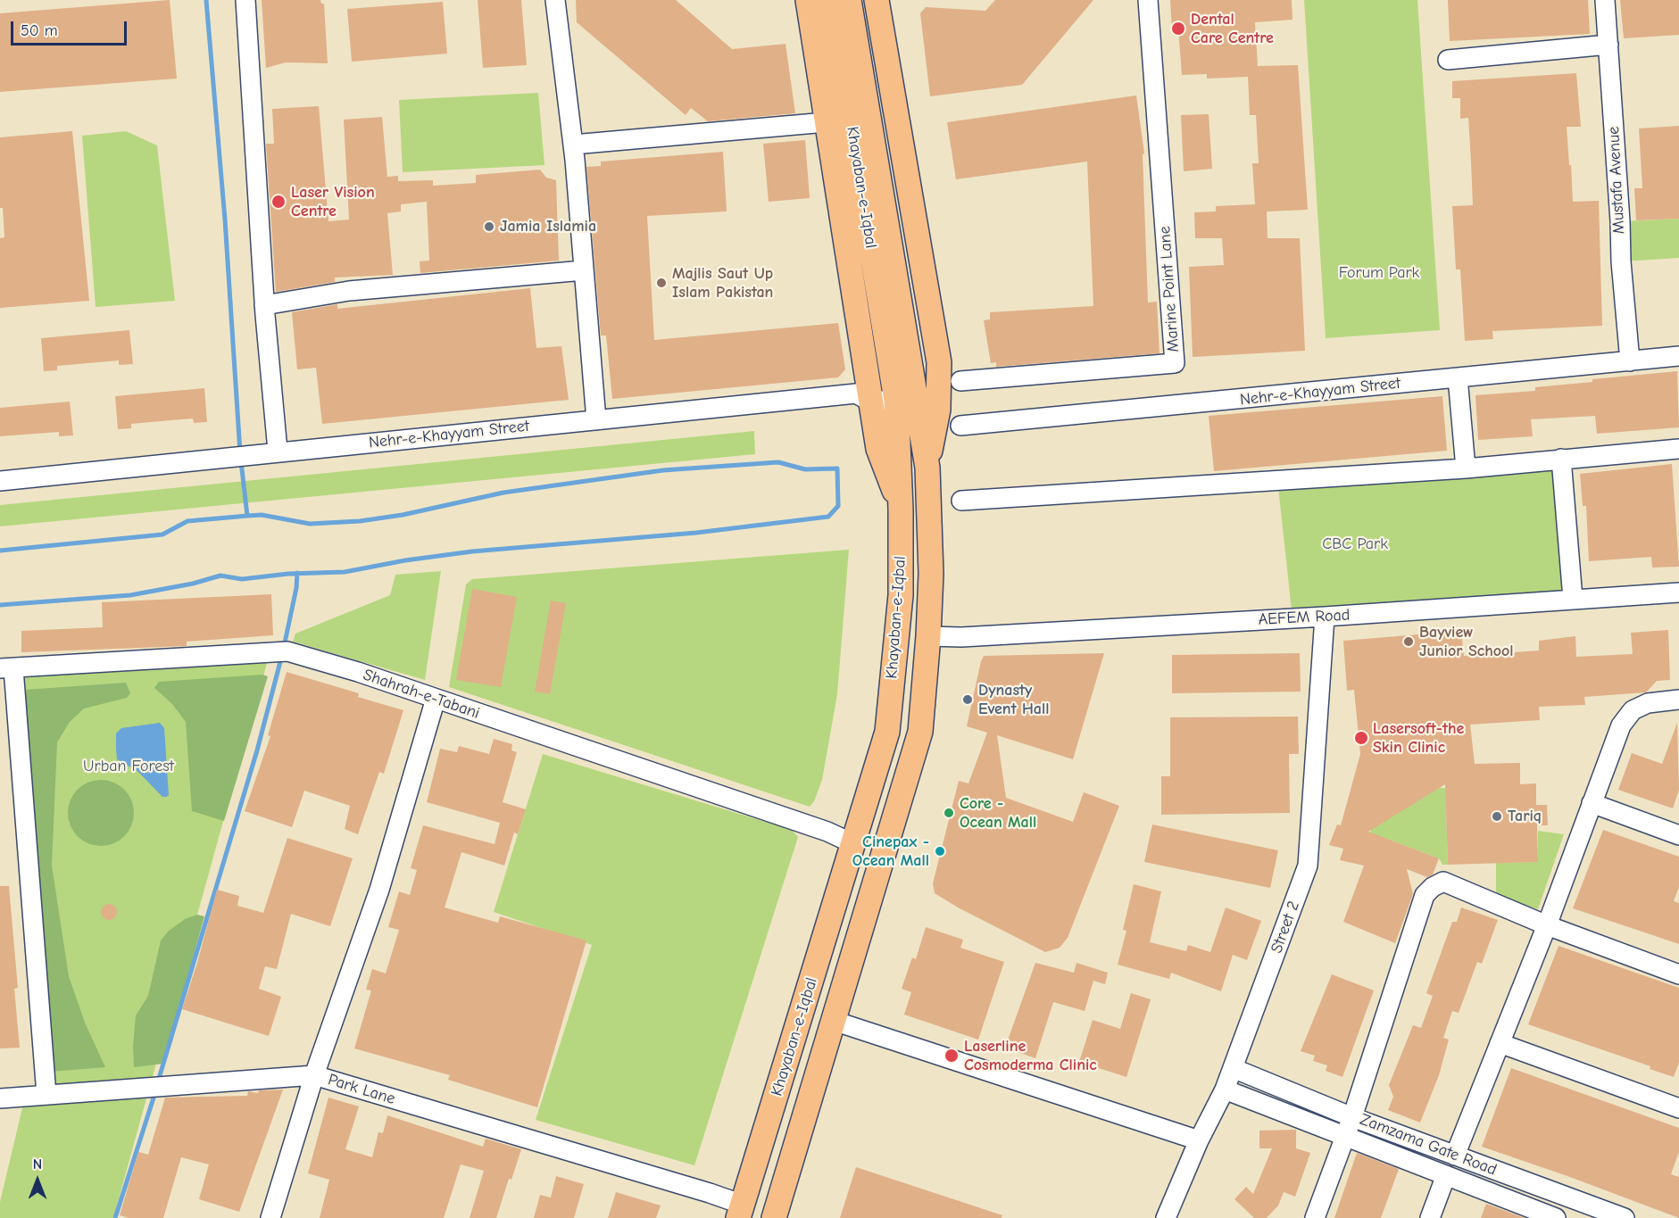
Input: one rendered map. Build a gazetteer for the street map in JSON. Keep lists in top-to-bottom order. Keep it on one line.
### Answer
{"streets":{"main road":["Khayaban-e-Iqbal"],"street":["Mustafa Avenue","Marine Point Lane","Nehr-e-Khayyam Street","AEFEM Road","Shahrah-e-Tabani","Street 2","Park Lane","Zamzama Gate Road"]},"crossings":[["Mustafa Avenue","Nehr-e-Khayyam Street"],["Khayaban-e-Iqbal","Nehr-e-Khayyam Street"],["Khayaban-e-Iqbal","AEFEM Road"],["Khayaban-e-Iqbal","Shahrah-e-Tabani"],["Khayaban-e-Iqbal","Park Lane"],["AEFEM Road","Street 2"],["Street 2","Zamzama Gate Road"]],"parks":["Forum Park","CBC Park","Urban Forest"],"places":["Dental Care Centre","Laser Vision Centre","Jamia Islamia","Majlis Saut Up Islam Pakistan","Bayview Junior School","Dynasty Event Hall","Lasersoft-the Skin Clinic","Core - Ocean Mall","Tariq","Cinepax - Ocean Mall","Laserline Cosmoderma Clinic"],"scale_bar":"50 m","north":"top"}
